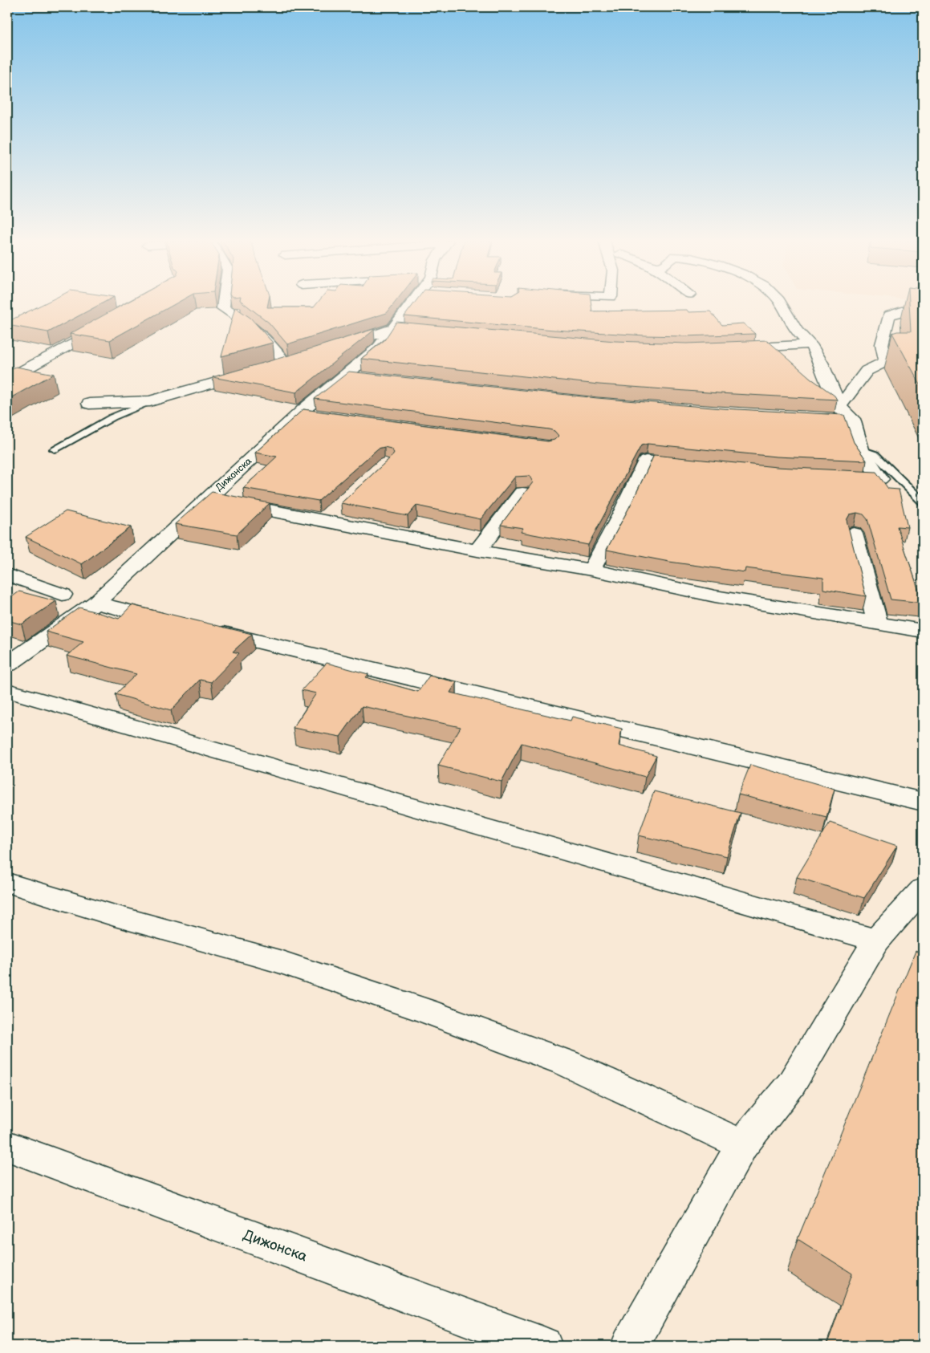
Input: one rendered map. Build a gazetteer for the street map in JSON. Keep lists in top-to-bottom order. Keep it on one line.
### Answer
{"streets":{"street":["Дижонска"]}}
